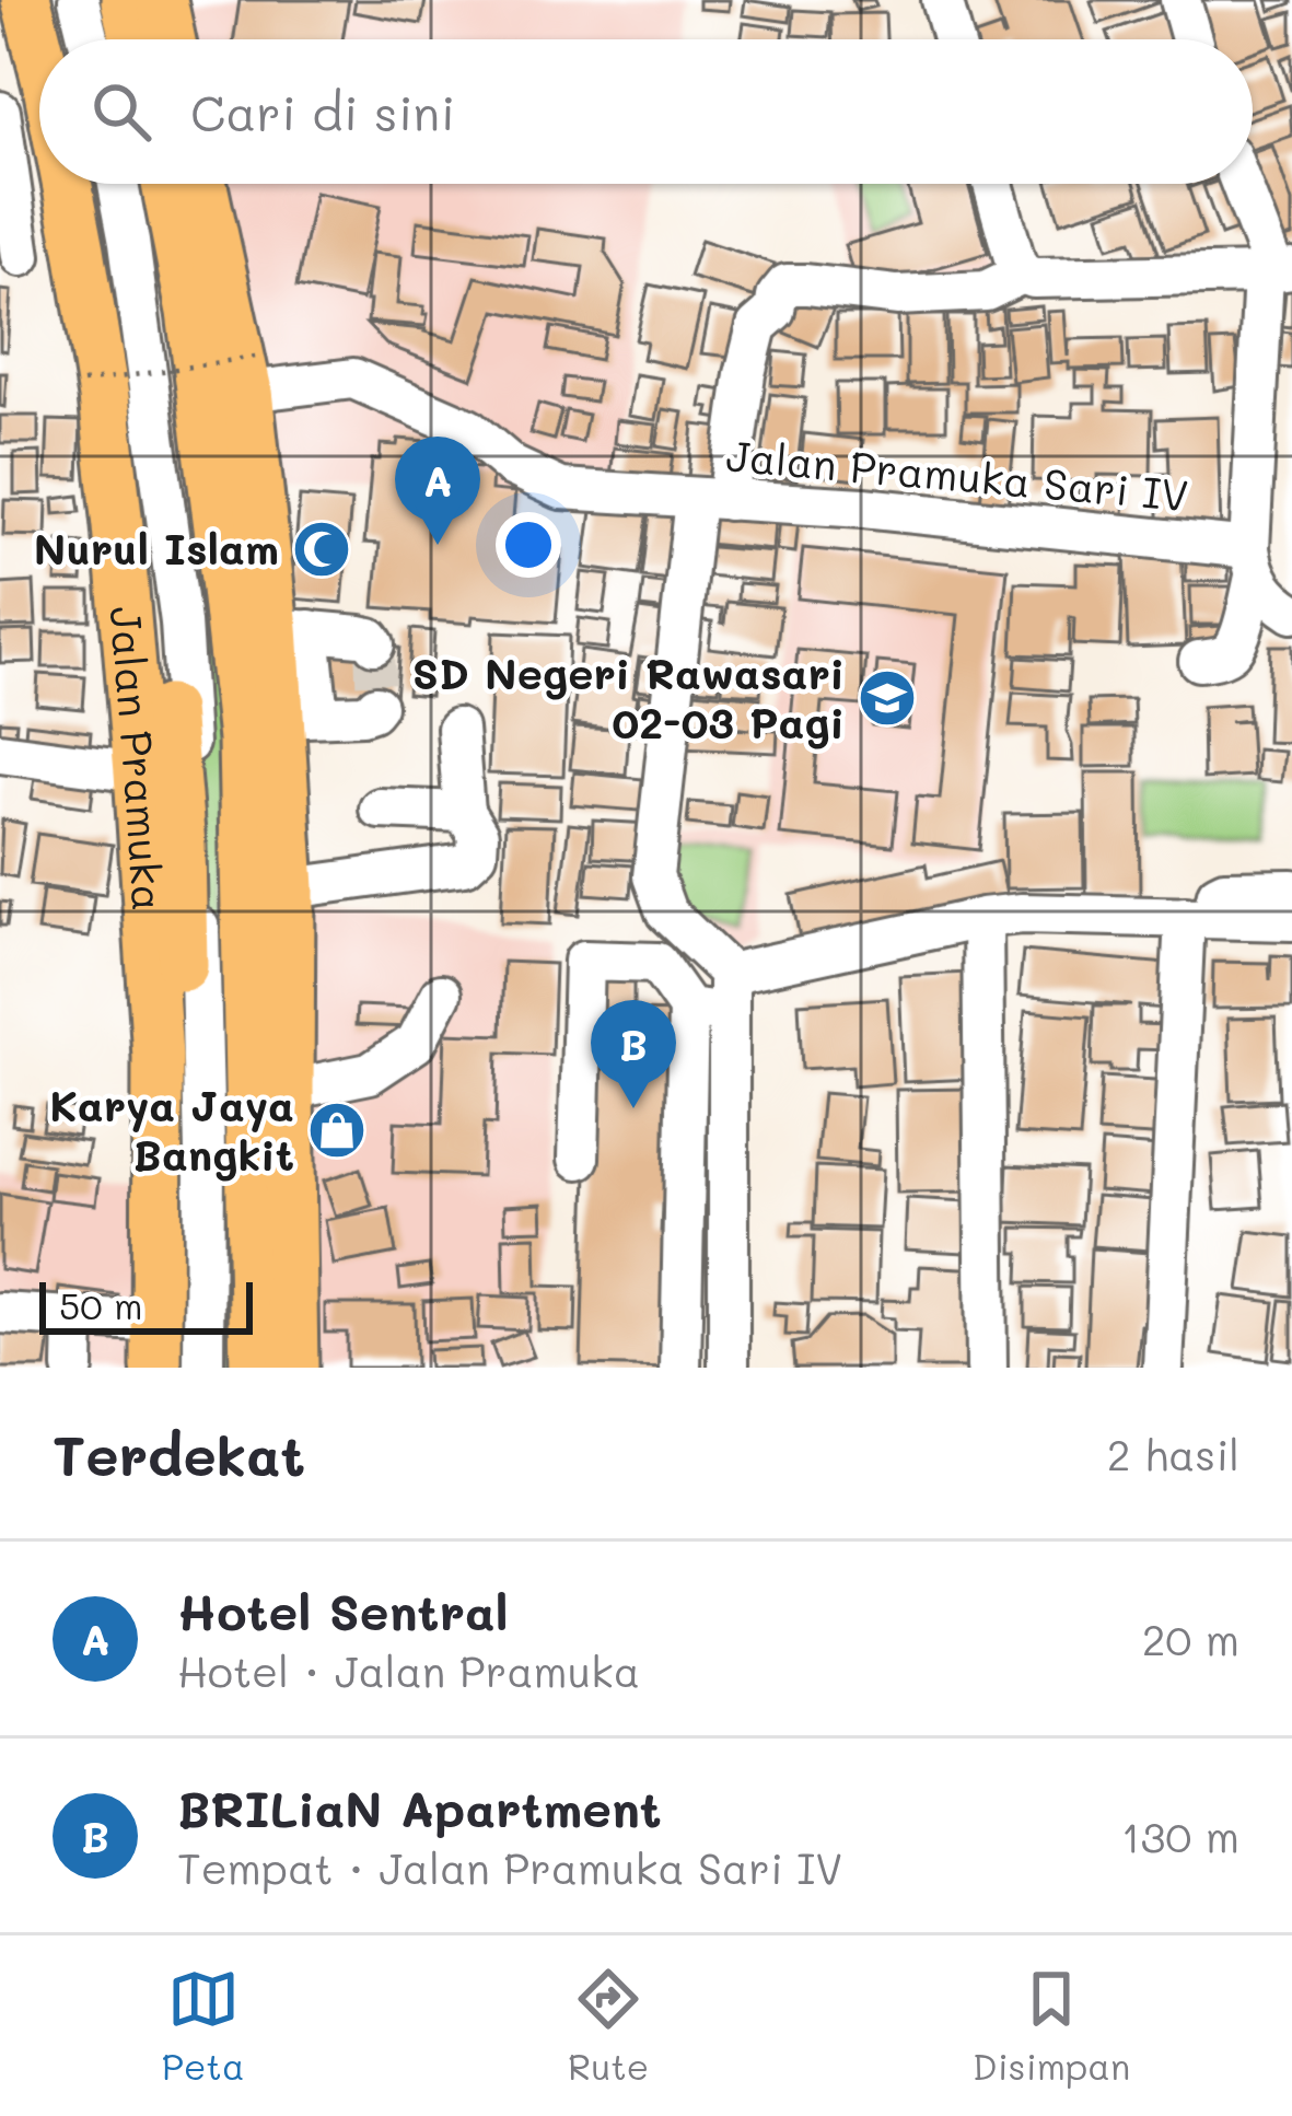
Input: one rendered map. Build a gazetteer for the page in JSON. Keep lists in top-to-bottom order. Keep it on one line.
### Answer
{"streets":{"main road":["Jalan Pramuka"],"street":["Jalan Pramuka Sari IV"]},"places":{"mosque":["Nurul Islam"],"school or university":["SD Negeri Rawasari 02-03 Pagi"],"shop":["Karya Jaya Bangkit"]},"scale_bar":"50 m","page":{"search":"Cari di sini","pins":["A","B"],"scale":"50 m","heading":["Terdekat","2 hasil"],"list":[{"mark":"A","name":"Hotel Sentral","note":"Hotel · Jalan Pramuka","value":"20 m"},{"mark":"B","name":"BRILiaN Apartment","note":"Tempat · Jalan Pramuka Sari IV","value":"130 m"}],"nav":["Peta","Rute","Disimpan"]}}
